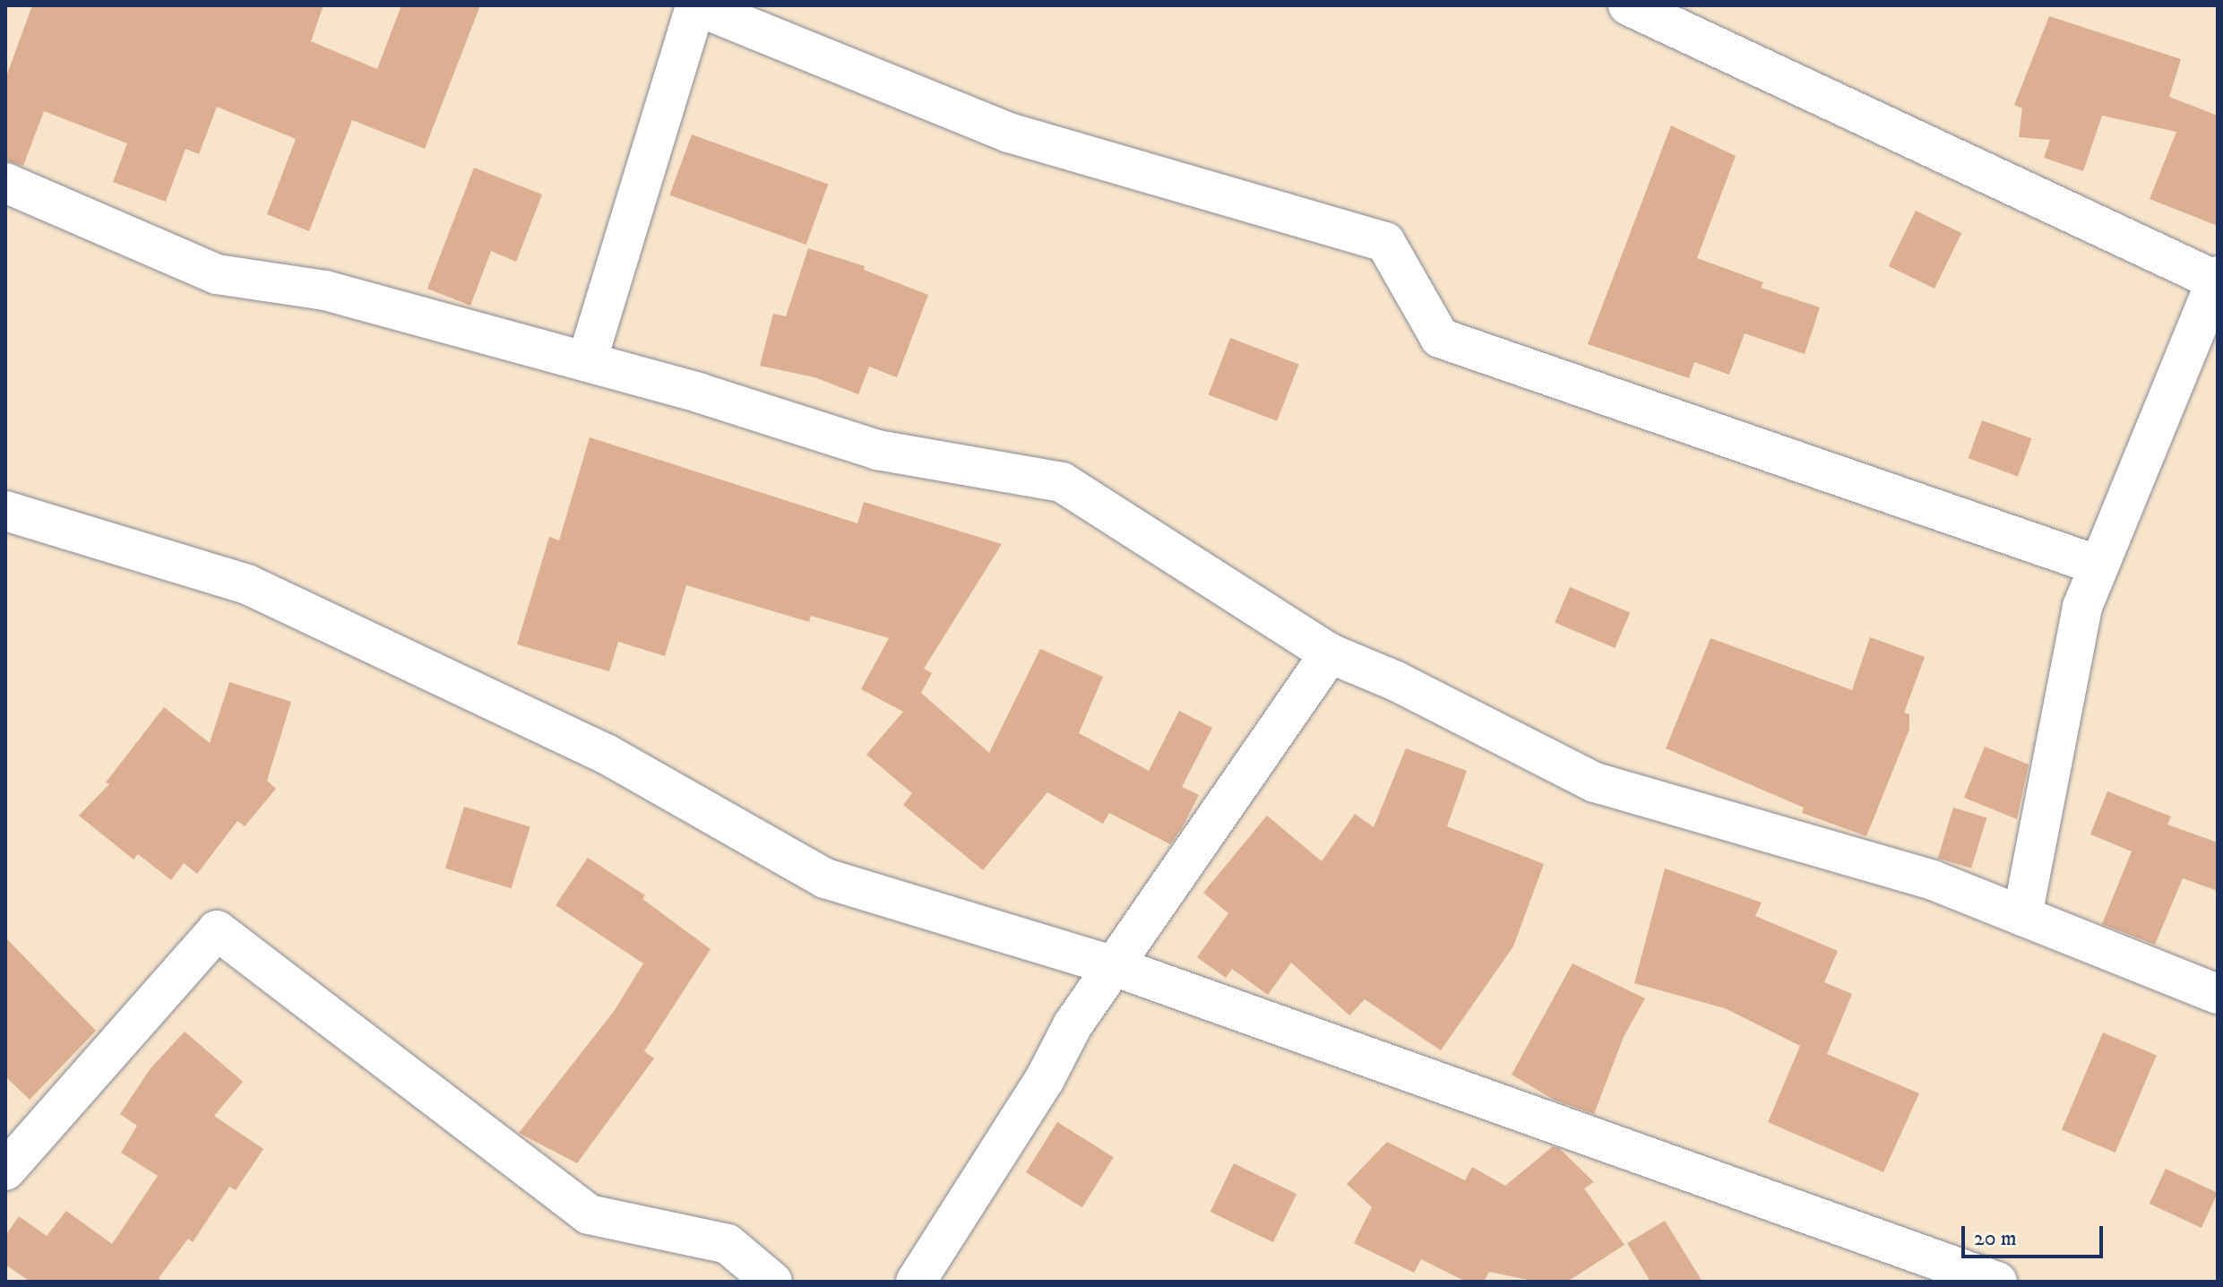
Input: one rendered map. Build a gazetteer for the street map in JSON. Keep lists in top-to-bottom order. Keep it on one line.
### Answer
{"scale_bar":"20 m"}
